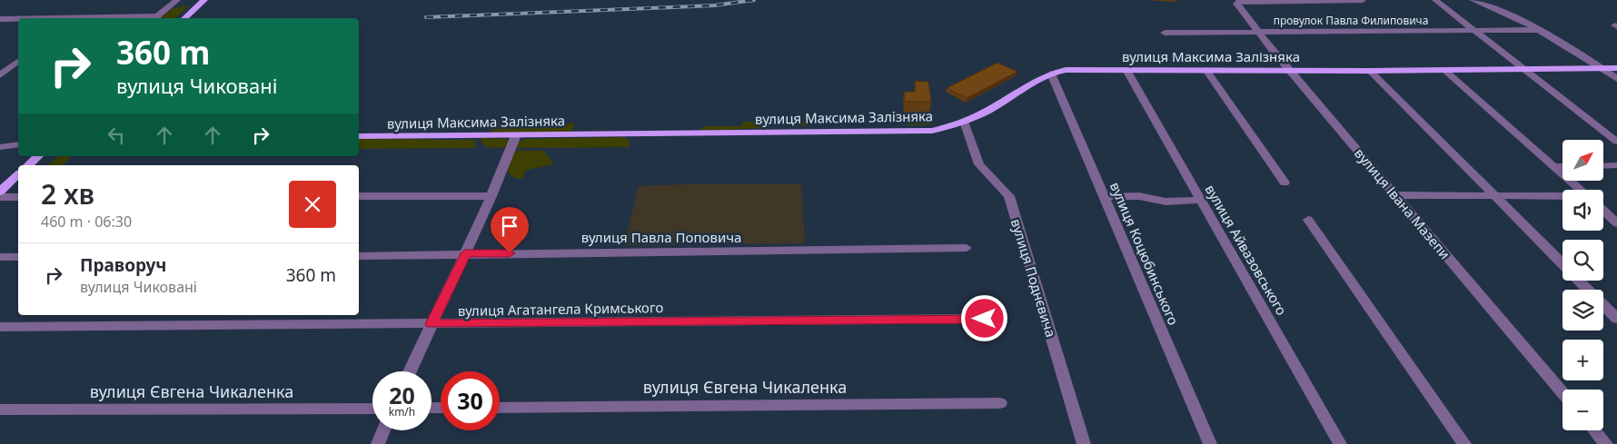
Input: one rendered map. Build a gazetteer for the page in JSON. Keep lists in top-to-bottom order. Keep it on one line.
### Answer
{"streets":{"main road":["вулиця Максима Залізняка"],"street":["провулок Павла Филиповича","вулиця Івана Мазепи","вулиця Павла Поповича","вулиця Айвазовського","вулиця Коцюбинського","вулиця Поднєвича","вулиця Агатангела Кримського","вулиця Євгена Чикаленка"]},"crossings":[["провулок Павла Филиповича","вулиця Івана Мазепи"],["вулиця Максима Залізняка","вулиця Івана Мазепи"],["вулиця Максима Залізняка","вулиця Айвазовського"],["вулиця Максима Залізняка","вулиця Коцюбинського"],["вулиця Максима Залізняка","вулиця Поднєвича"]],"north":"top right","page":{"turn":["360 m","вулиця Чиковані"],"map_buttons":["+","−"],"heading":["2 хв","460 m · 06:30"],"list":[{"name":"Праворуч","note":"вулиця Чиковані","value":"360 m"}],"speed":"20 km/h","limit":"30"}}
